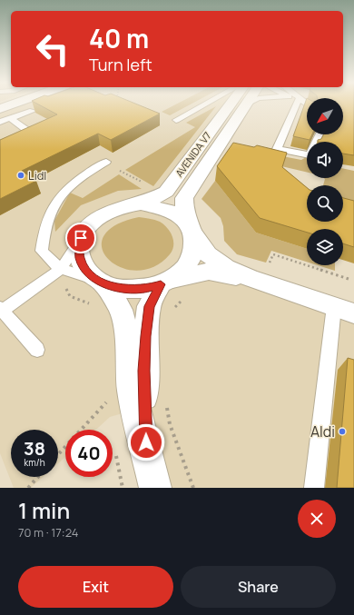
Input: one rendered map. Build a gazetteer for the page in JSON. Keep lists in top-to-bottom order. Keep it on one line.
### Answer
{"streets":{"street":["AVENIDA V7"]},"places":["Lidl","Aldi"],"north":"bottom left","page":{"turn":["40 m","Turn left"],"speed":"38 km/h","limit":"40","heading":["1 min","70 m · 17:24"],"buttons":["Exit","Share"]}}
